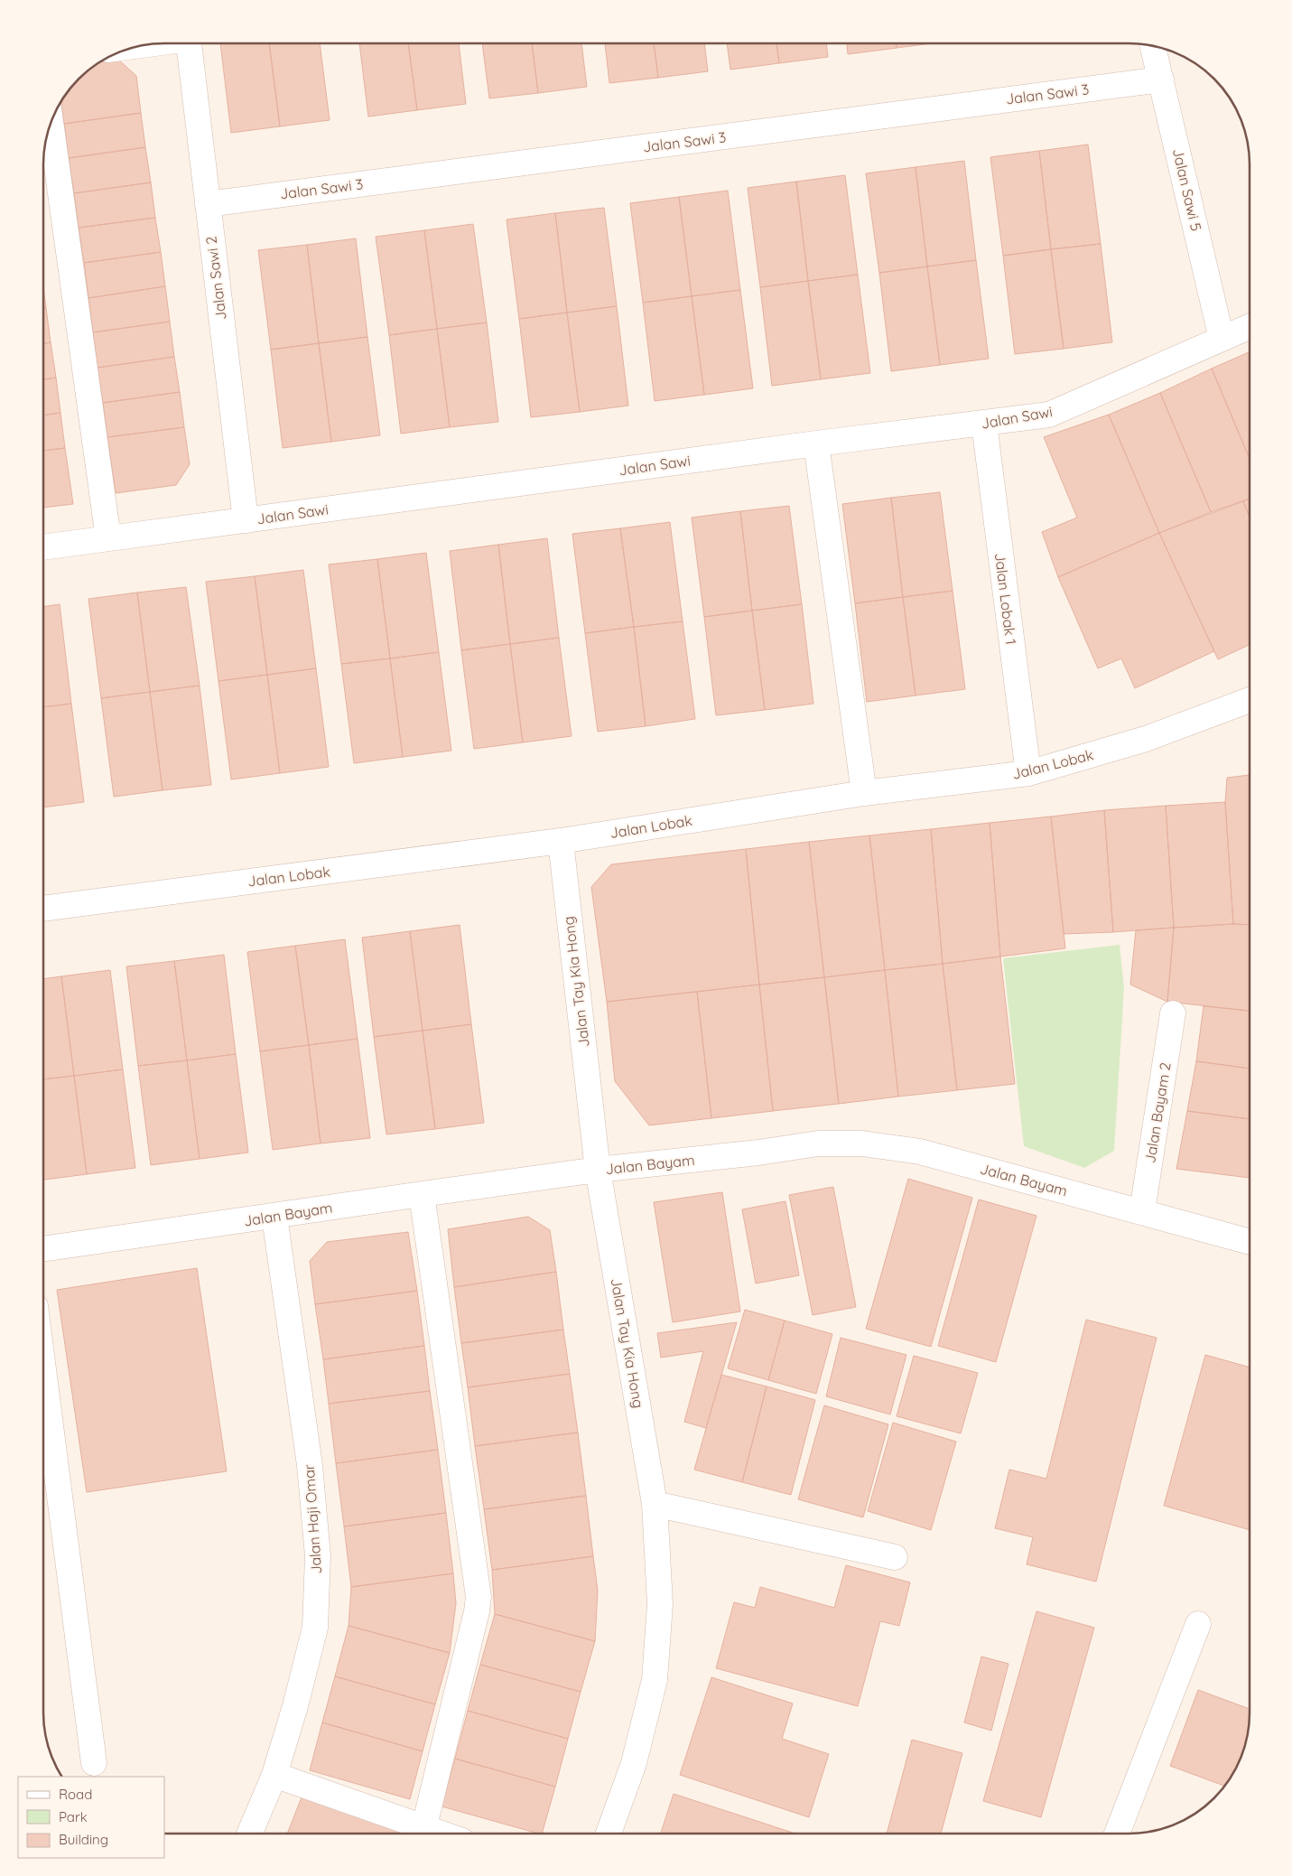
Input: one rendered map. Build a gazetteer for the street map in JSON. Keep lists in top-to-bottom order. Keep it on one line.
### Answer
{"streets":{"street":["Jalan Sawi 3","Jalan Sawi 5","Jalan Sawi 2","Jalan Sawi","Jalan Lobak 1","Jalan Lobak","Jalan Tay Kia Hong","Jalan Bayam 2","Jalan Bayam","Jalan Haji Omar"]},"crossings":[["Jalan Sawi 3","Jalan Sawi 5"],["Jalan Sawi 3","Jalan Sawi 2"],["Jalan Sawi 5","Jalan Sawi"],["Jalan Sawi 2","Jalan Sawi"],["Jalan Sawi","Jalan Lobak 1"],["Jalan Lobak 1","Jalan Lobak"],["Jalan Lobak","Jalan Tay Kia Hong"],["Jalan Tay Kia Hong","Jalan Bayam"],["Jalan Bayam 2","Jalan Bayam"],["Jalan Bayam","Jalan Haji Omar"]],"legend":["Road","Park","Building"]}
